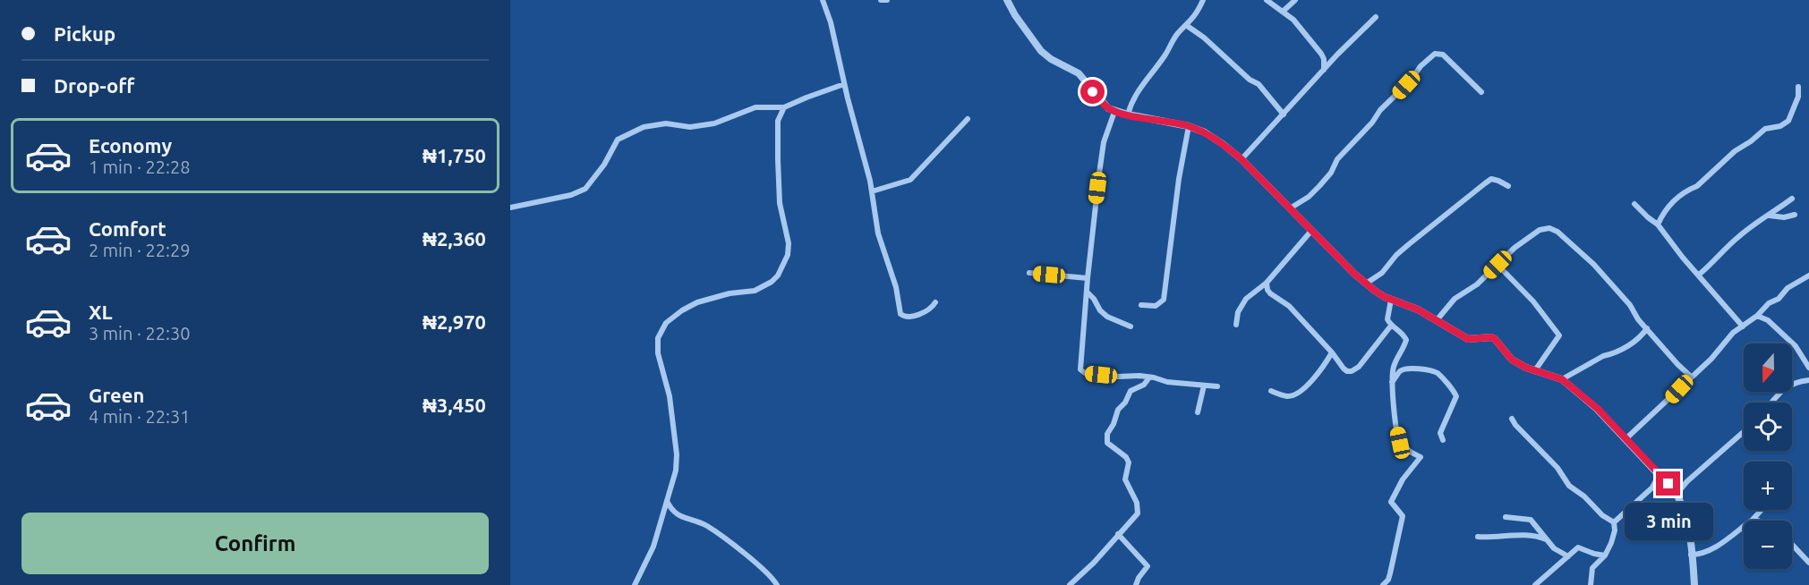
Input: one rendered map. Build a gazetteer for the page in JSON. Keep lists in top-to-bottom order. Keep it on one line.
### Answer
{"north":"bottom","page":{"banner":["Pickup","Drop-off"],"list":[{"name":"Economy","note":"1 min · 22:28","value":"₦1,750"},{"name":"Comfort","note":"2 min · 22:29","value":"₦2,360"},{"name":"XL","note":"3 min · 22:30","value":"₦2,970"},{"name":"Green","note":"4 min · 22:31","value":"₦3,450"}],"map_buttons":["+","−"],"buttons":"Confirm","bubble":"3 min"}}
